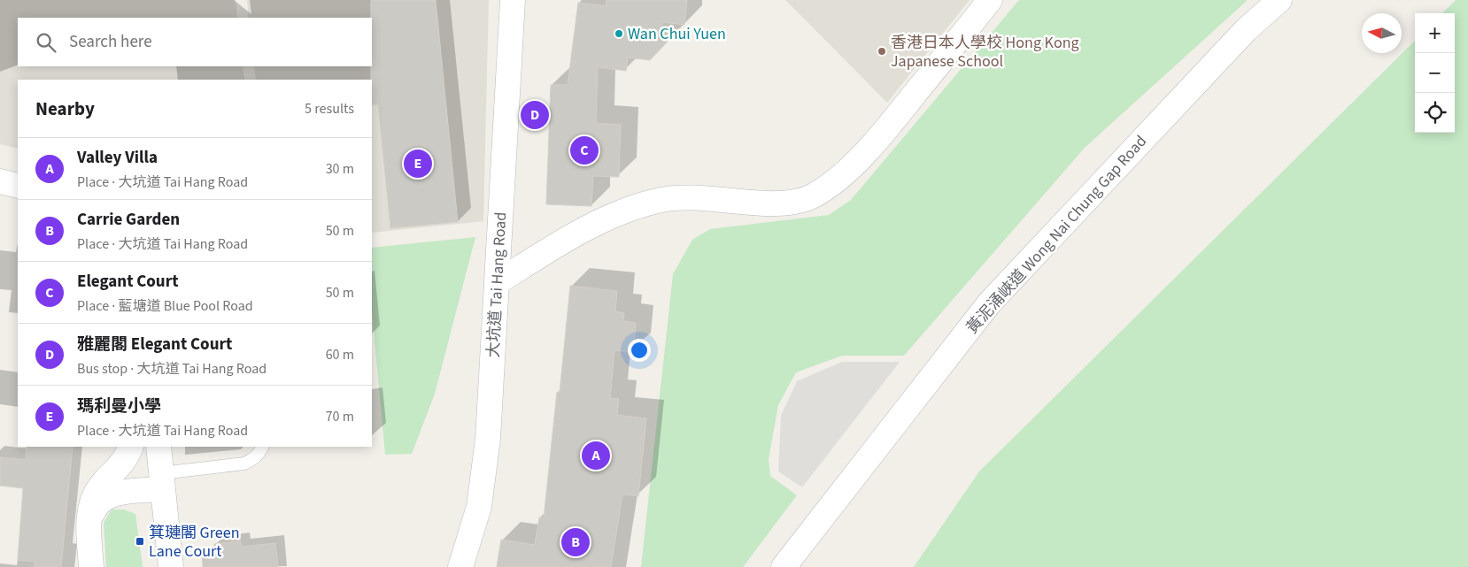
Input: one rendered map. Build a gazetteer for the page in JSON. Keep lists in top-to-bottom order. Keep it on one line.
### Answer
{"streets":{"main road":["黃泥涌峽道 Wong Nai Chung Gap Road","大坑道 Tai Hang Road"]},"places":{"other":["Wan Chui Yuen","香港日本人學校 Hong Kong Japanese School"],"transit":["箕璉閣 Green Lane Court"]},"north":"left","page":{"map_buttons":["+","−"],"search":"Search here","heading":["Nearby","5 results"],"pins":["D","C","E","A","B"],"list":[{"mark":"A","name":"Valley Villa","note":"Place · 大坑道 Tai Hang Road","value":"30 m"},{"mark":"B","name":"Carrie Garden","note":"Place · 大坑道 Tai Hang Road","value":"50 m"},{"mark":"C","name":"Elegant Court","note":"Place · 藍塘道 Blue Pool Road","value":"50 m"},{"mark":"D","name":"雅麗閣 Elegant Court","note":"Bus stop · 大坑道 Tai Hang Road","value":"60 m"},{"mark":"E","name":"瑪利曼小學","note":"Place · 大坑道 Tai Hang Road","value":"70 m"}]}}
